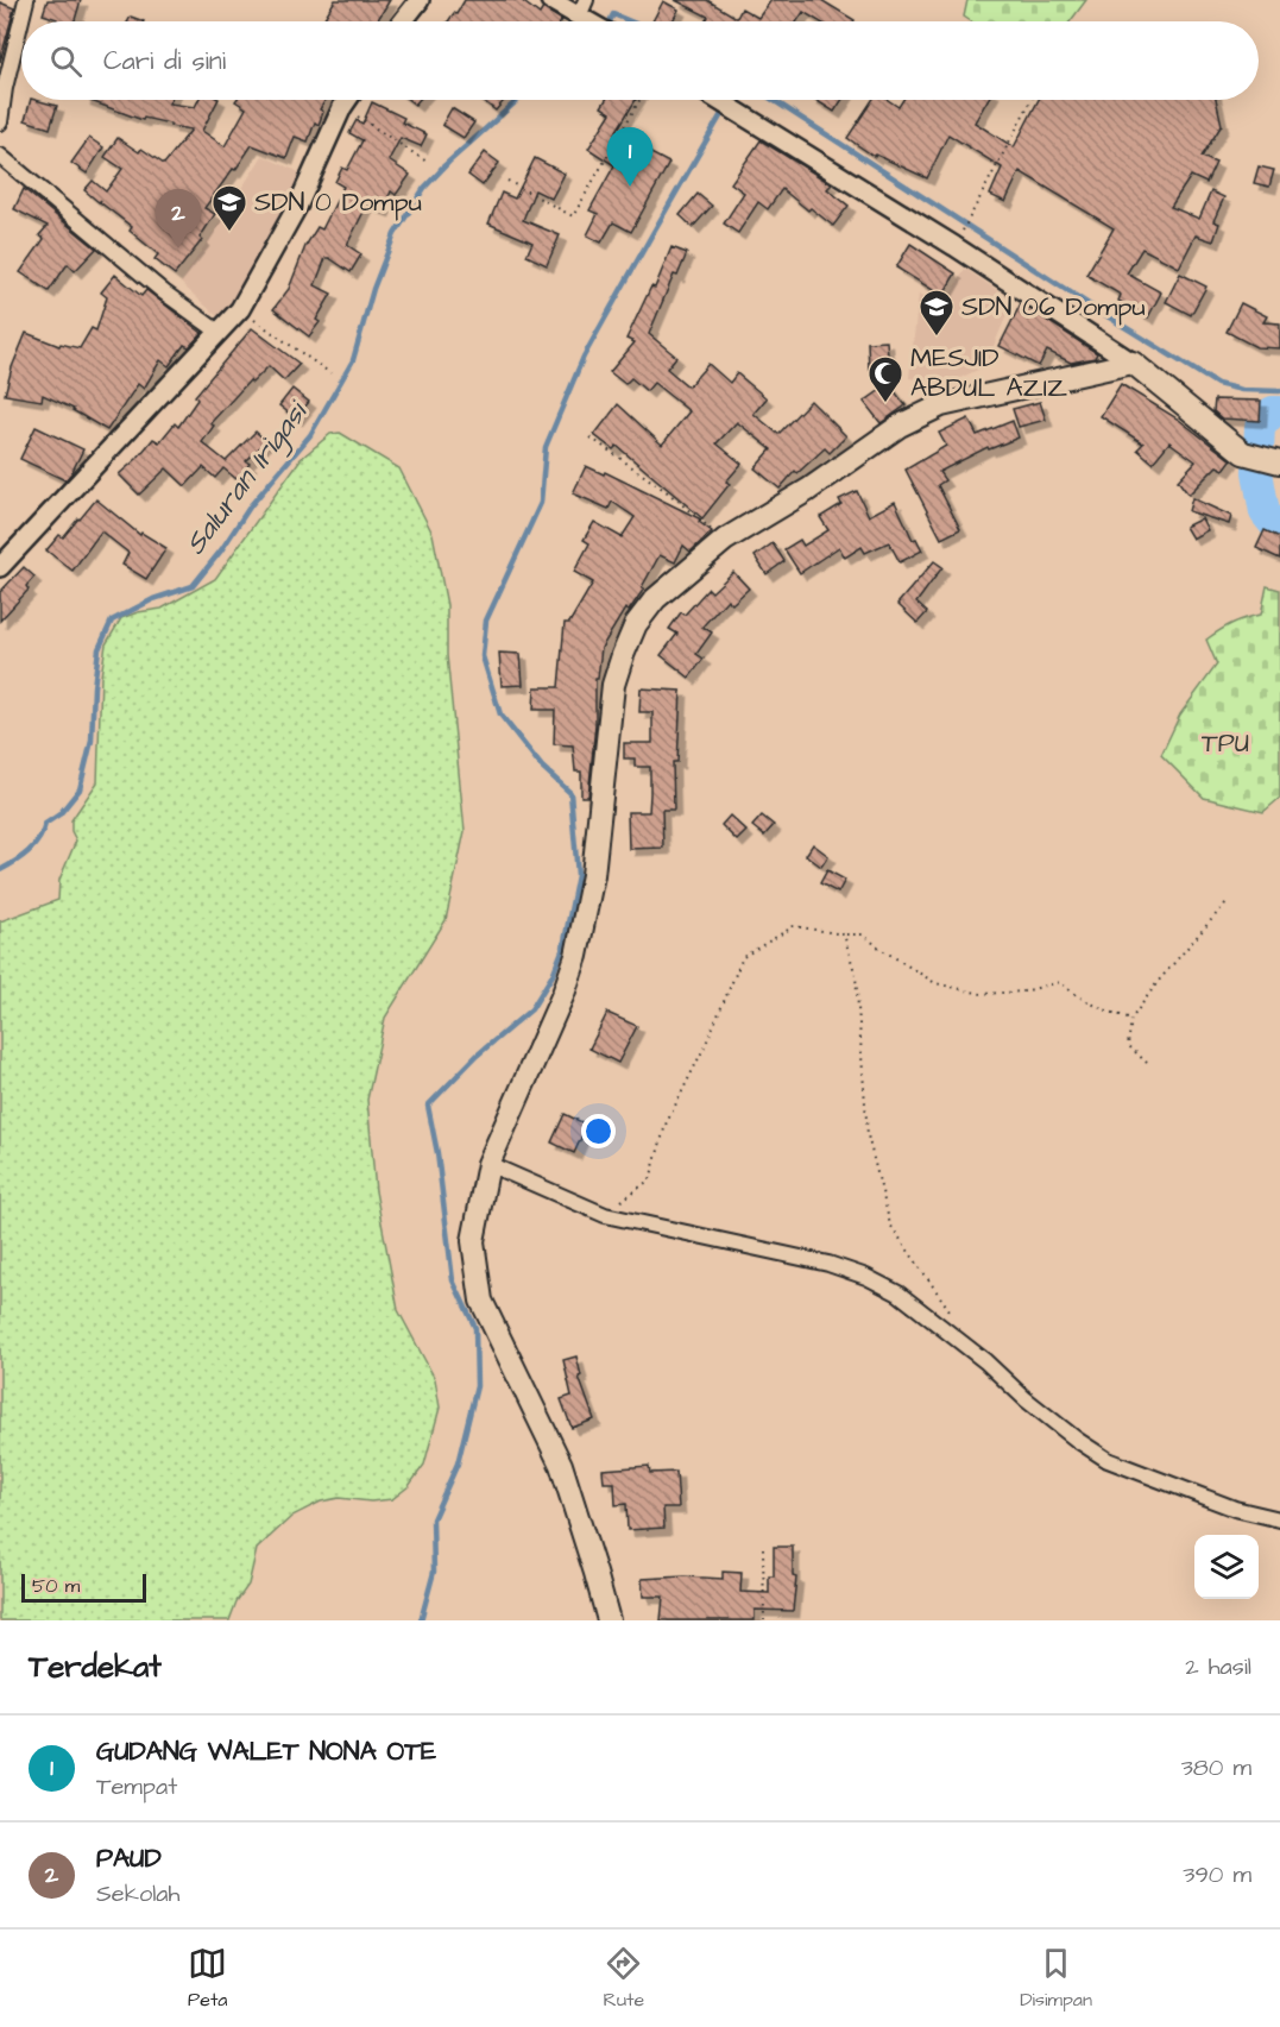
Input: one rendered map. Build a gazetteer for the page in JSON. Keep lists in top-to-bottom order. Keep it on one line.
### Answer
{"water":["Saluran Irigasi"],"parks":["TPU"],"places":{"school or university":["SDN 0 Dompu","SDN 06 Dompu"],"mosque":["MESJID ABDUL AZIZ"]},"scale_bar":"50 m","page":{"search":"Cari di sini","pins":["1","2"],"scale":"50 m","heading":["Terdekat","2 hasil"],"list":[{"mark":"1","name":"GUDANG WALET NONA OTE","note":"Tempat","value":"380 m"},{"mark":"2","name":"PAUD","note":"Sekolah","value":"390 m"}],"nav":["Peta","Rute","Disimpan"]}}
